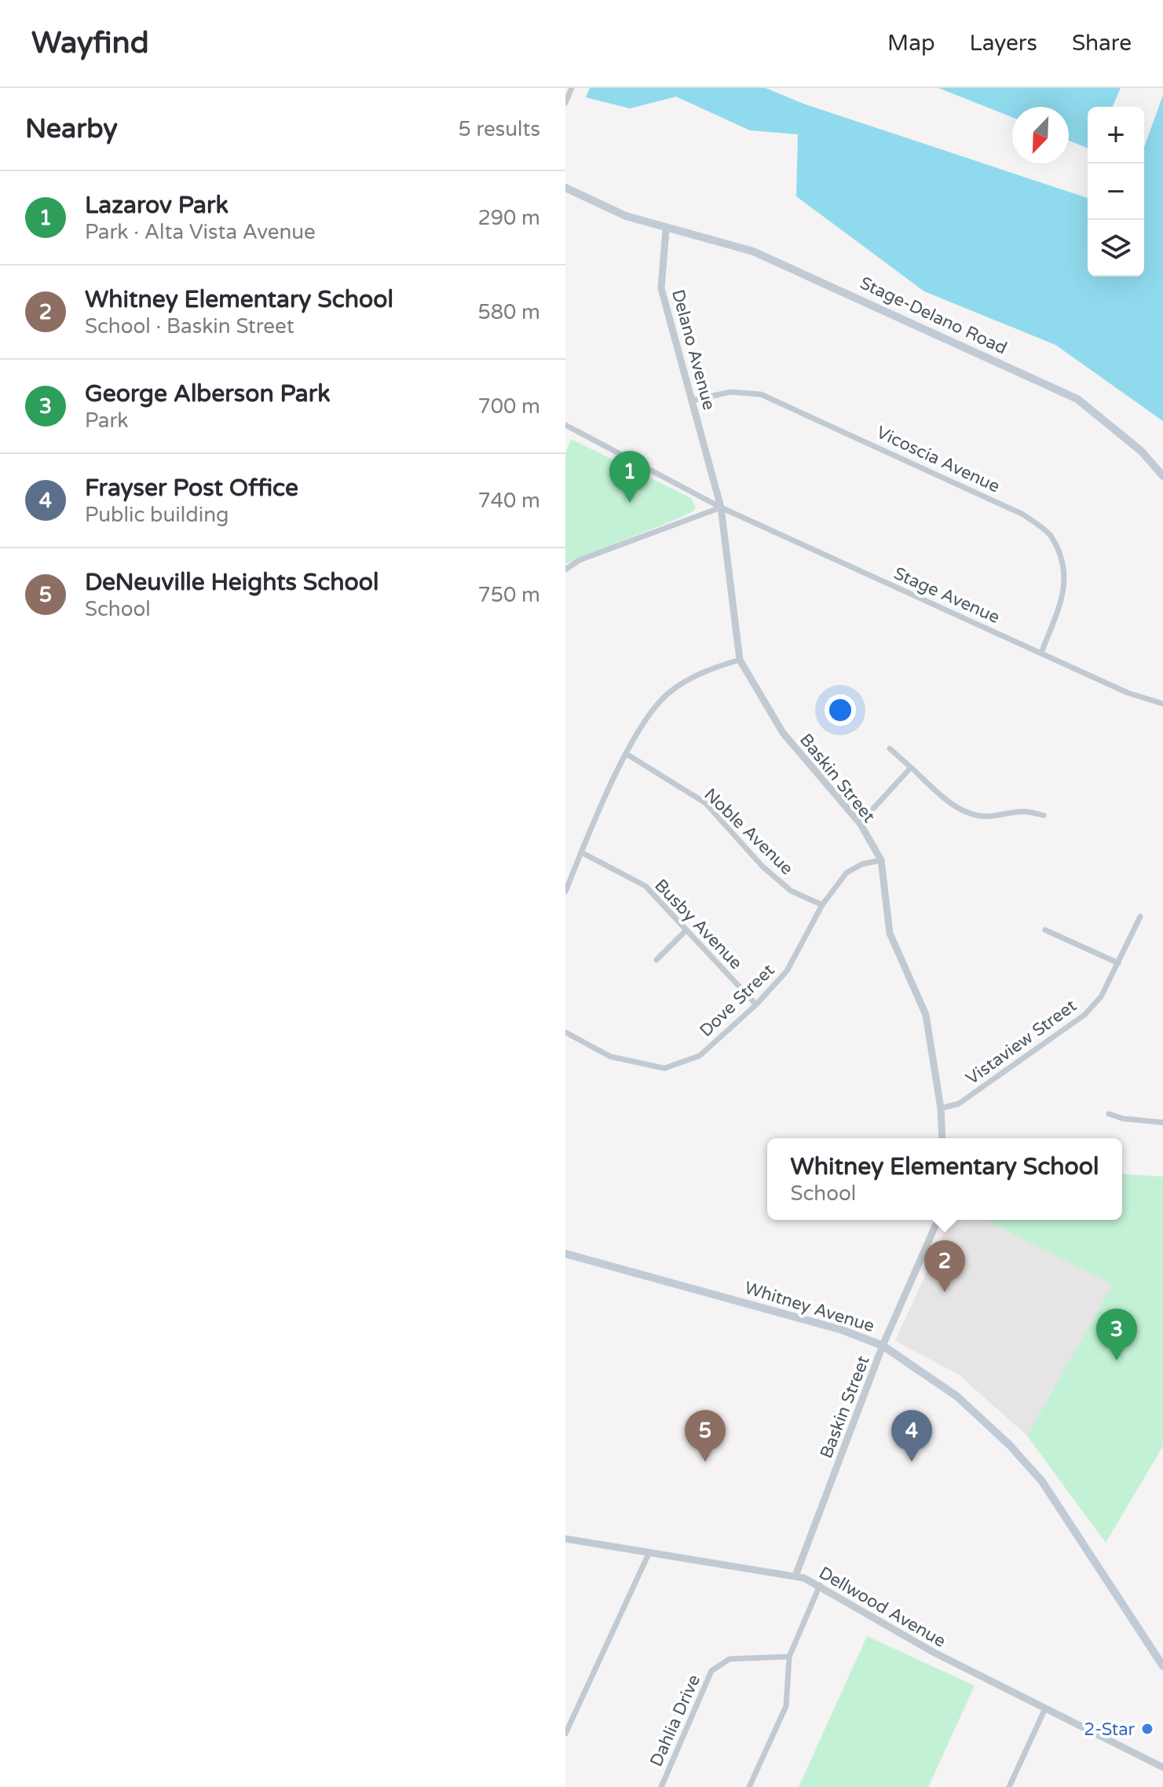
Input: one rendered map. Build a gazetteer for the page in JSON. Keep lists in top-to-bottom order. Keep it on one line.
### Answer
{"streets":{"main road":["Stage-Delano Road","Whitney Avenue"],"street":["Delano Avenue","Vicoscia Avenue","Stage Avenue","Baskin Street","Noble Avenue","Busby Avenue","Dove Street","Vistaview Street","Dellwood Avenue","Dahlia Drive"]},"crossings":[["Stage-Delano Road","Delano Avenue"],["Delano Avenue","Vicoscia Avenue"],["Delano Avenue","Stage Avenue"],["Delano Avenue","Baskin Street"],["Vicoscia Avenue","Stage Avenue"],["Stage Avenue","Baskin Street"],["Baskin Street","Dove Street"],["Baskin Street","Vistaview Street"],["Baskin Street","Whitney Avenue"],["Baskin Street","Dellwood Avenue"],["Noble Avenue","Dove Street"],["Busby Avenue","Dove Street"]],"places":["2-Star"],"north":"bottom left","page":{"header":"Wayfind","nav":["Map","Layers","Share"],"heading":["Nearby","5 results"],"map_buttons":["+","−"],"list":[{"mark":"1","name":"Lazarov Park","note":"Park · Alta Vista Avenue","value":"290 m"},{"mark":"2","name":"Whitney Elementary School","note":"School · Baskin Street","value":"580 m"},{"mark":"3","name":"George Alberson Park","note":"Park","value":"700 m"},{"mark":"4","name":"Frayser Post Office","note":"Public building","value":"740 m"},{"mark":"5","name":"DeNeuville Heights School","note":"School","value":"750 m"}],"pins":["1","2","3","4","5"],"popup":["Whitney Elementary School","School"]}}
